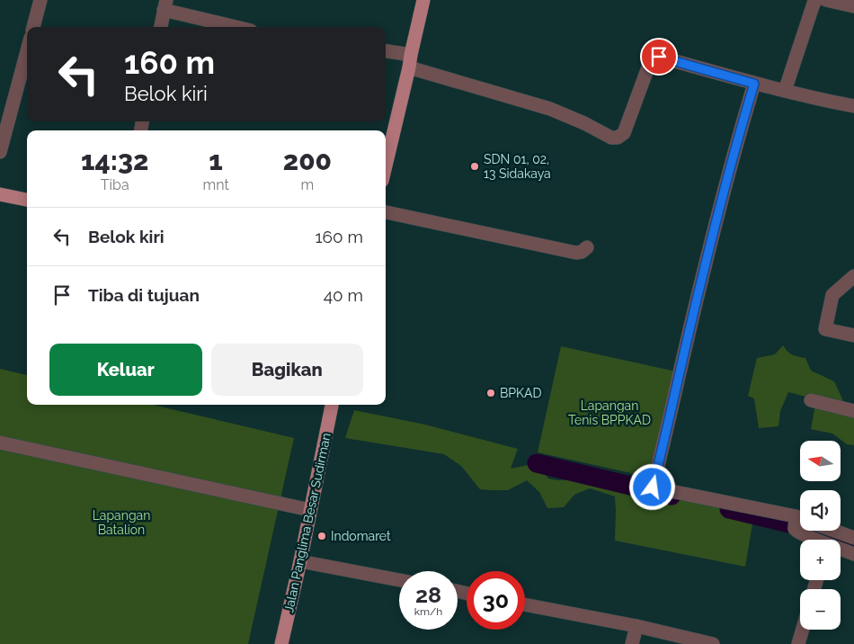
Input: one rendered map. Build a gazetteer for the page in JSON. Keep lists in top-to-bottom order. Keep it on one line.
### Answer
{"streets":{"main road":["Jalan Panglima Besar Sudirman"]},"parks":["Lapangan Tenis BPPKAD","Lapangan Batalion"],"places":["SDN 01, 02, 13 Sidakaya","BPKAD","Indomaret"],"north":"left","page":{"turn":["160 m","Belok kiri"],"eta":["14:32","Tiba","1","mnt","200","m"],"list":[{"name":"Belok kiri","value":"160 m"},{"name":"Tiba di tujuan","value":"40 m"}],"buttons":["Keluar","Bagikan"],"map_buttons":["+","−"],"speed":"28 km/h","limit":"30"}}
